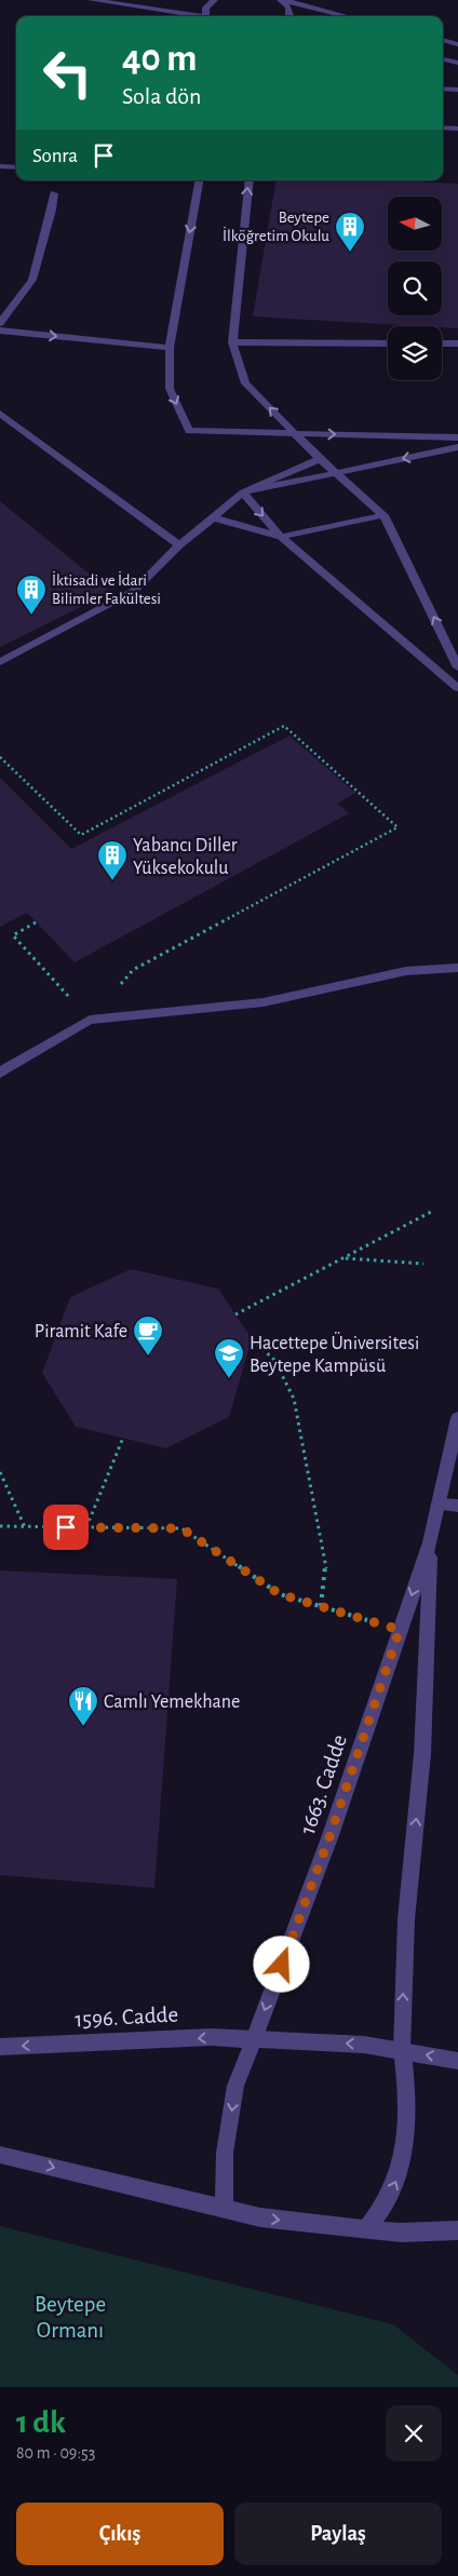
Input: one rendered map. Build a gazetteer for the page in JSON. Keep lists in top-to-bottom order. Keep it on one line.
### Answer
{"streets":{"street":["1663. Cadde","1596. Cadde"]},"crossings":[["1663. Cadde","1596. Cadde"]],"one_way":["1596. Cadde"],"parks":["Beytepe Ormanı"],"places":{"building":["Beytepe İlköğretim Okulu","İktisadi ve İdari Bilimler Fakültesi","Yabancı Diller Yüksekokulu"],"cafe":["Piramit Kafe"],"school or university":["Hacettepe Üniversitesi Beytepe Kampüsü"],"restaurant":["Camlı Yemekhane"]},"north":"left","page":{"turn":["40 m","Sola dön"],"then":"Sonra","heading":["1 dk","80 m · 09:53"],"buttons":["Çıkış","Paylaş"]}}
